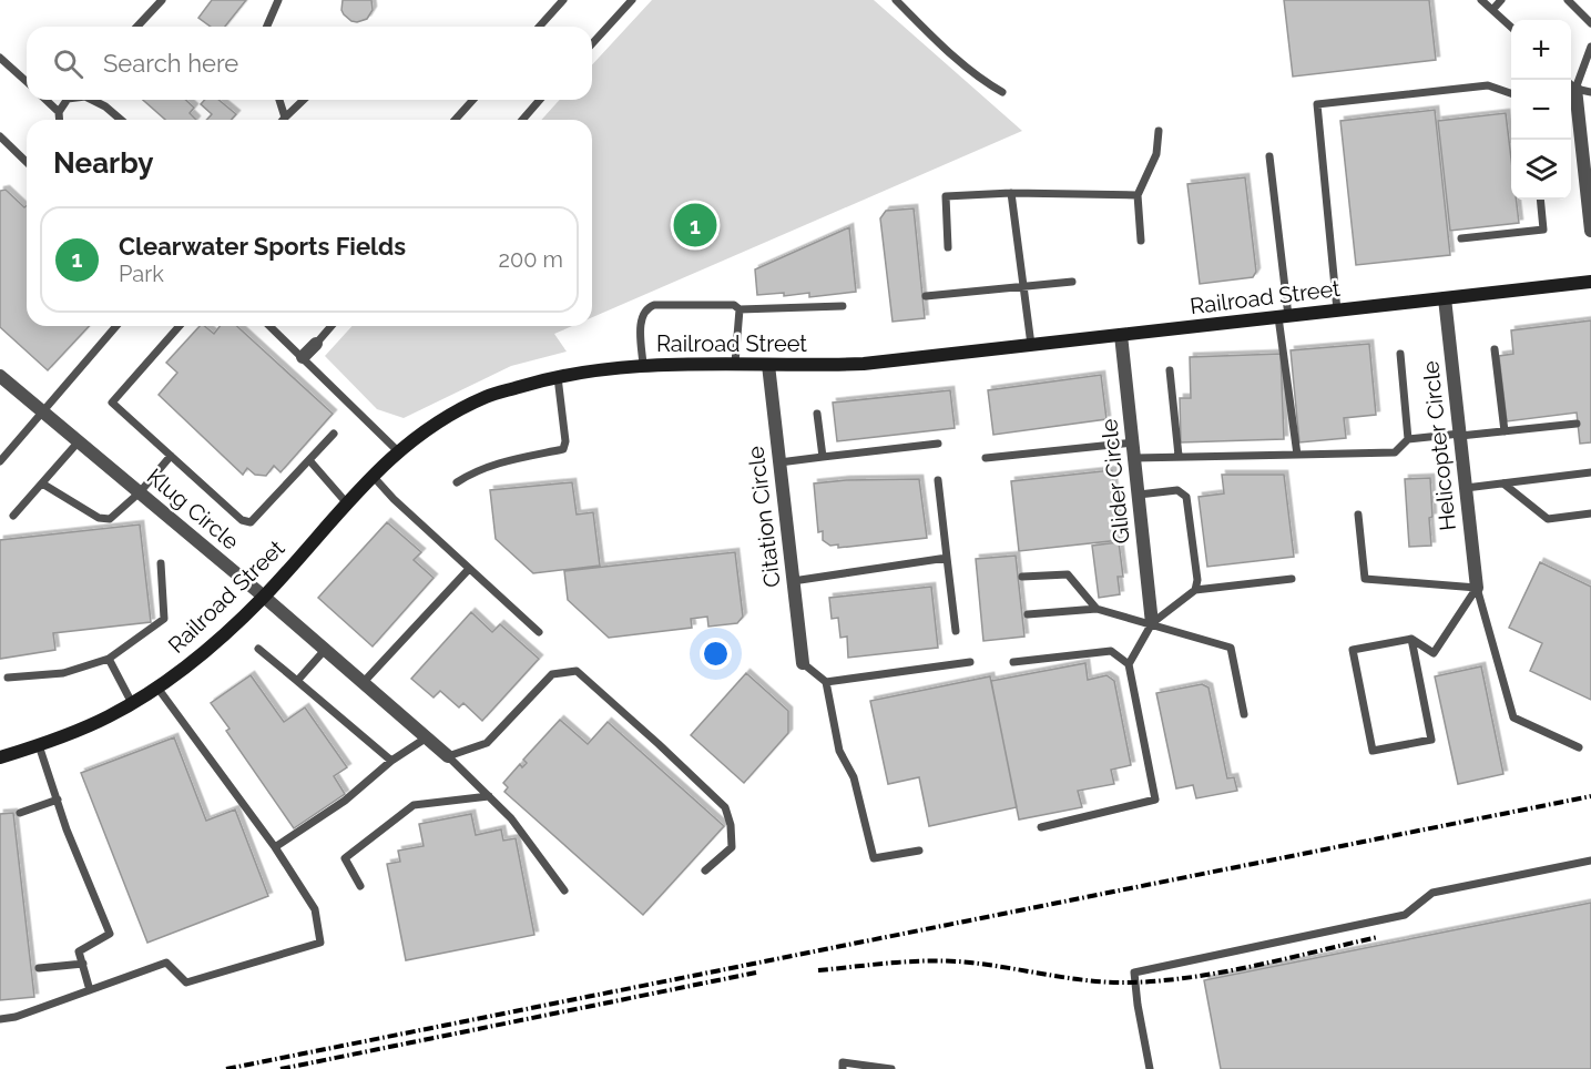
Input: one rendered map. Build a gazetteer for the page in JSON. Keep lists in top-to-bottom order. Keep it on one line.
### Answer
{"streets":{"main road":["Railroad Street"],"street":["Helicopter Circle","Glider Circle","Klug Circle","Citation Circle"]},"crossings":[["Railroad Street","Helicopter Circle"],["Railroad Street","Glider Circle"],["Railroad Street","Klug Circle"],["Railroad Street","Citation Circle"]],"page":{"map_buttons":["+","−"],"search":"Search here","heading":"Nearby","pins":"1","list":[{"mark":"1","name":"Clearwater Sports Fields","note":"Park","value":"200 m"}]}}
